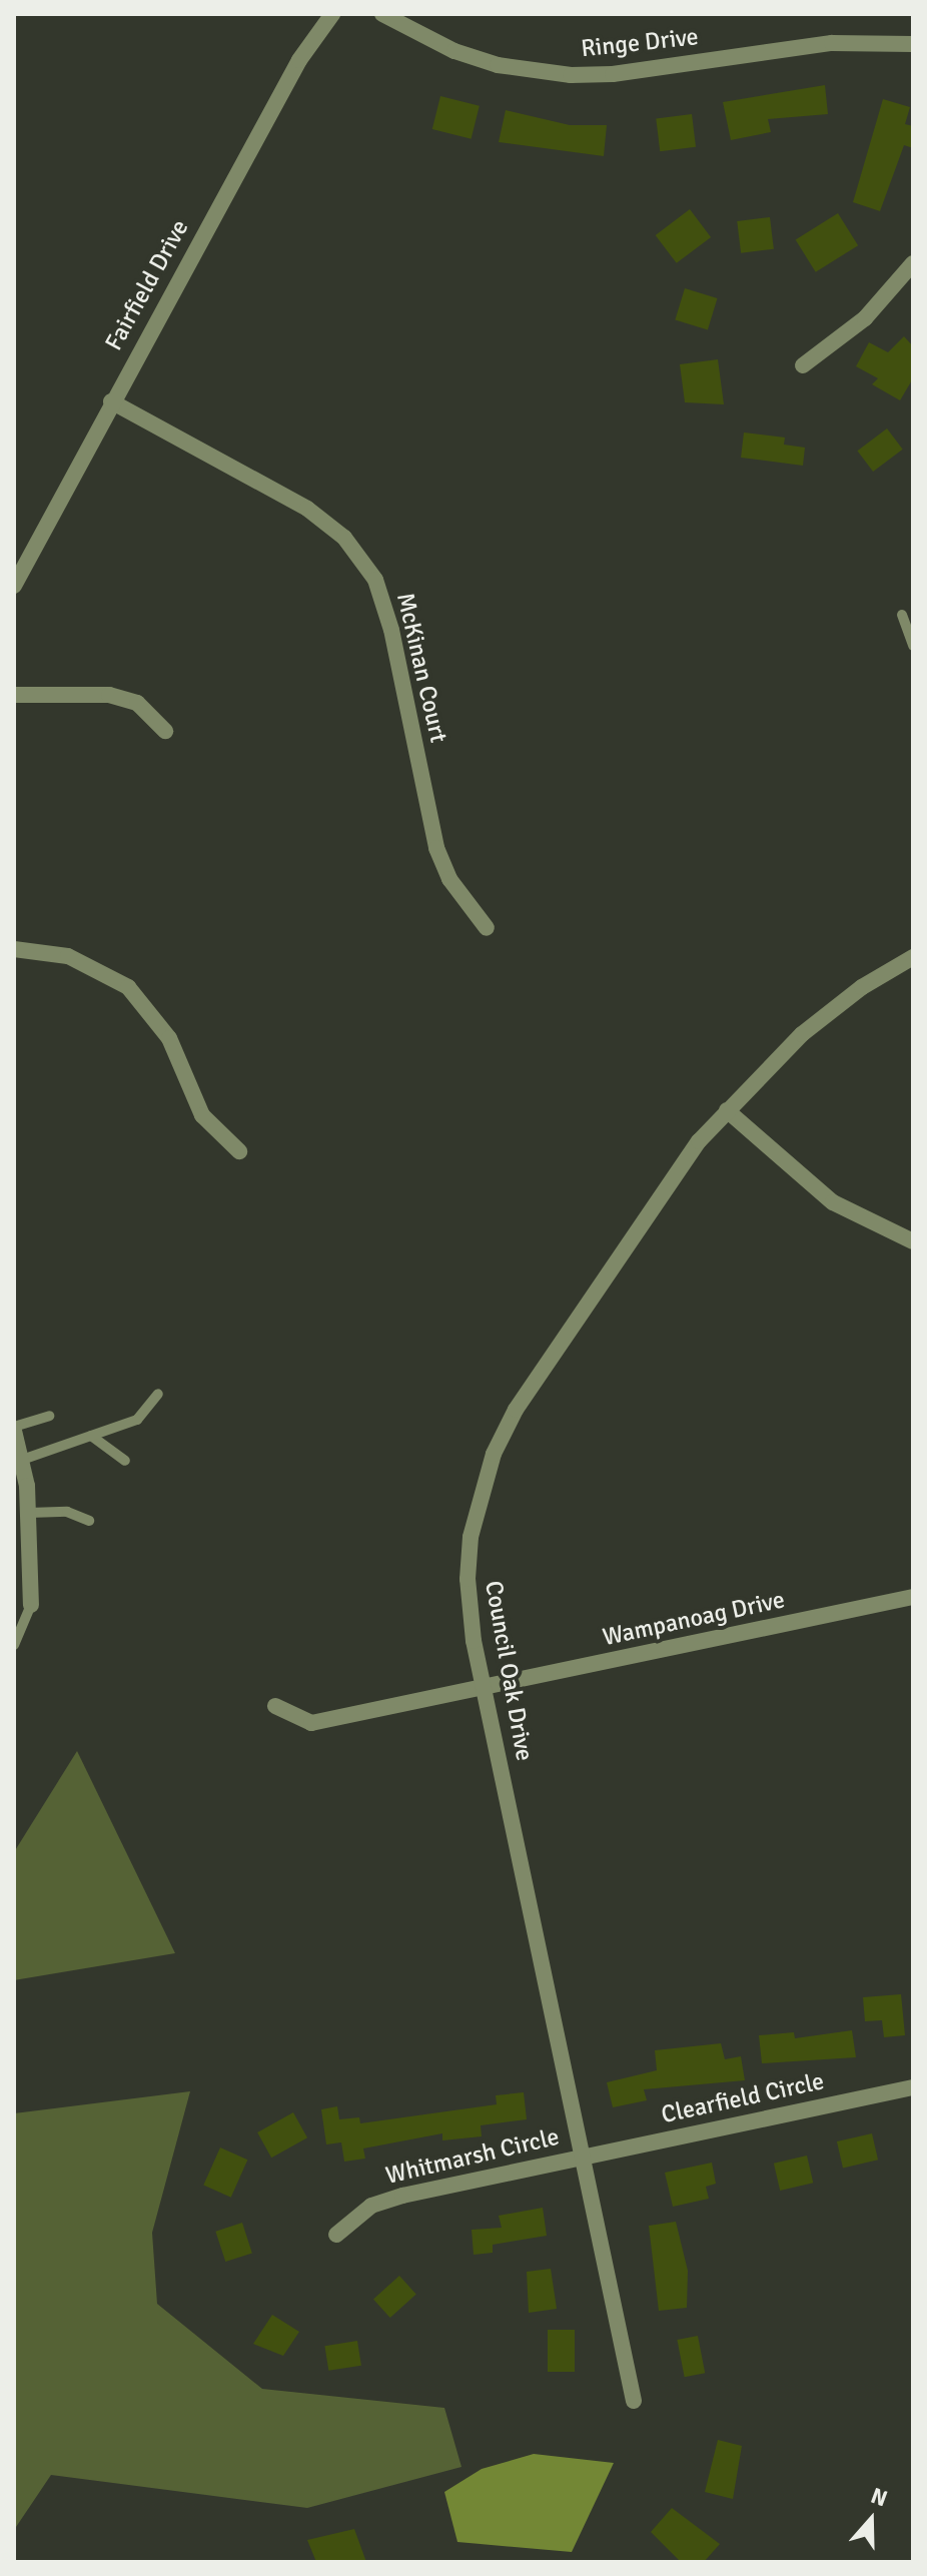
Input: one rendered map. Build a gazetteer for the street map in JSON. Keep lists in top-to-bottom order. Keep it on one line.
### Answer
{"streets":{"street":["Ringe Drive","Fairfield Drive","McKinan Court","Wampanoag Drive","Council Oak Drive","Clearfield Circle","Whitmarsh Circle"]},"crossings":[["Fairfield Drive","McKinan Court"],["Wampanoag Drive","Council Oak Drive"],["Council Oak Drive","Clearfield Circle"],["Council Oak Drive","Whitmarsh Circle"],["Clearfield Circle","Whitmarsh Circle"]],"north":"top"}
